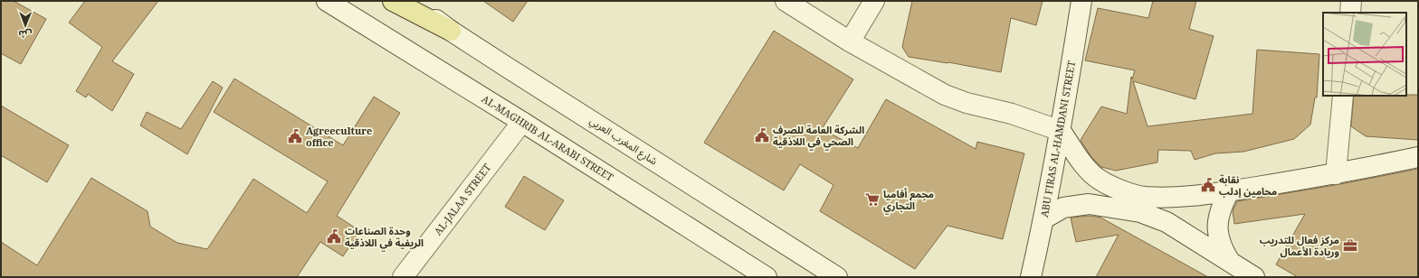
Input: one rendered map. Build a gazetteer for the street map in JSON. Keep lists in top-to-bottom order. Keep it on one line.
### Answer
{"streets":{"street":["AL-MAGHRIB AL-ARABI STREET","ABU FIRAS AL-HAMDANI STREET","شارع المغرب العربي","AL-JALAA STREET"]},"crossings":[["AL-MAGHRIB AL-ARABI STREET","AL-JALAA STREET"]],"places":{"public building":["الشركة العامة للصرف الصحي في اللاذقية","Agreeculture office","نقابة محامين إدلب","وحدة الصناعات الريفية في اللاذقية"],"supermarket":["مجمع أفاميا التجاري"],"office":["مركز فعال للتدريب وريادة الأعمال"]},"north":"bottom"}
